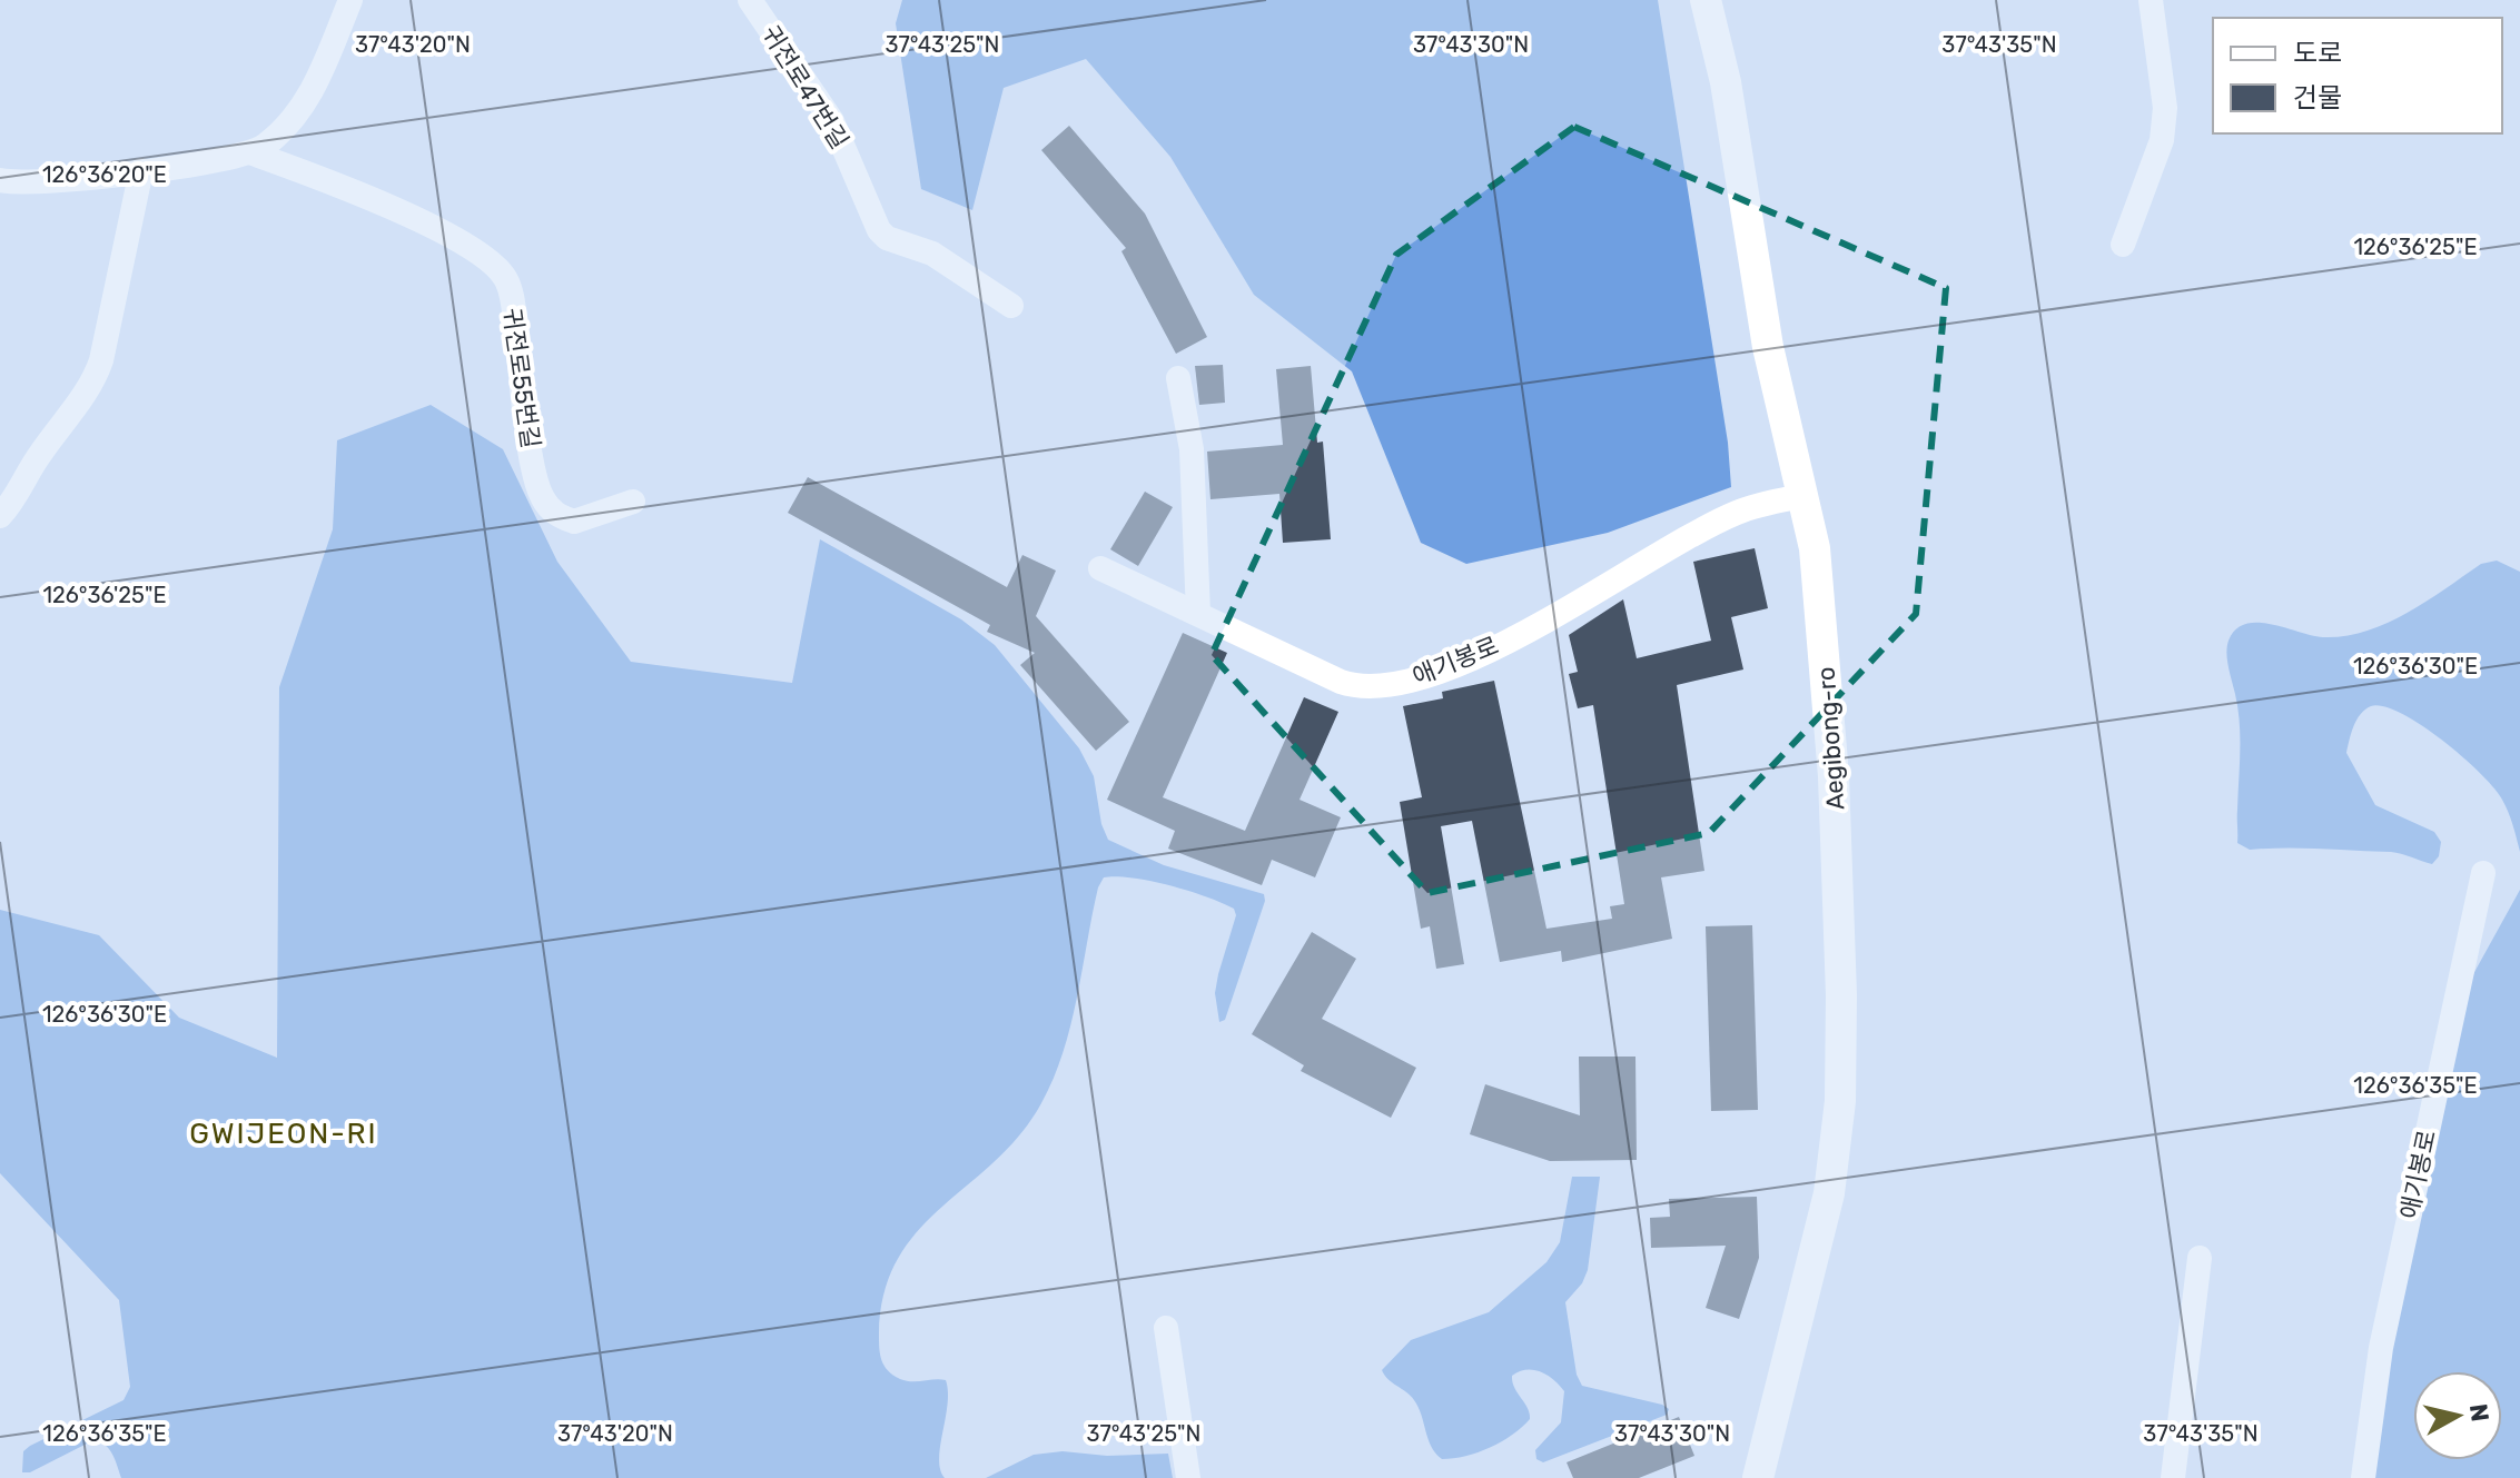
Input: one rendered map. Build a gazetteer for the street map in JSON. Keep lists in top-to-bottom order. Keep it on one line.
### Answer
{"streets":{"main road":["Aegibong-ro"],"lane":["귀전로47번길","귀전로55번길","애기봉로"]},"crossings":[["애기봉로","Aegibong-ro"]],"districts":["GWIJEON-RI"],"legend":["도로","건물"],"north":"right","coordinates":["37°43'20\"N","37°43'25\"N","37°43'30\"N","37°43'35\"N","126°36'20\"E","126°36'25\"E","126°36'30\"E","126°36'35\"E"]}
